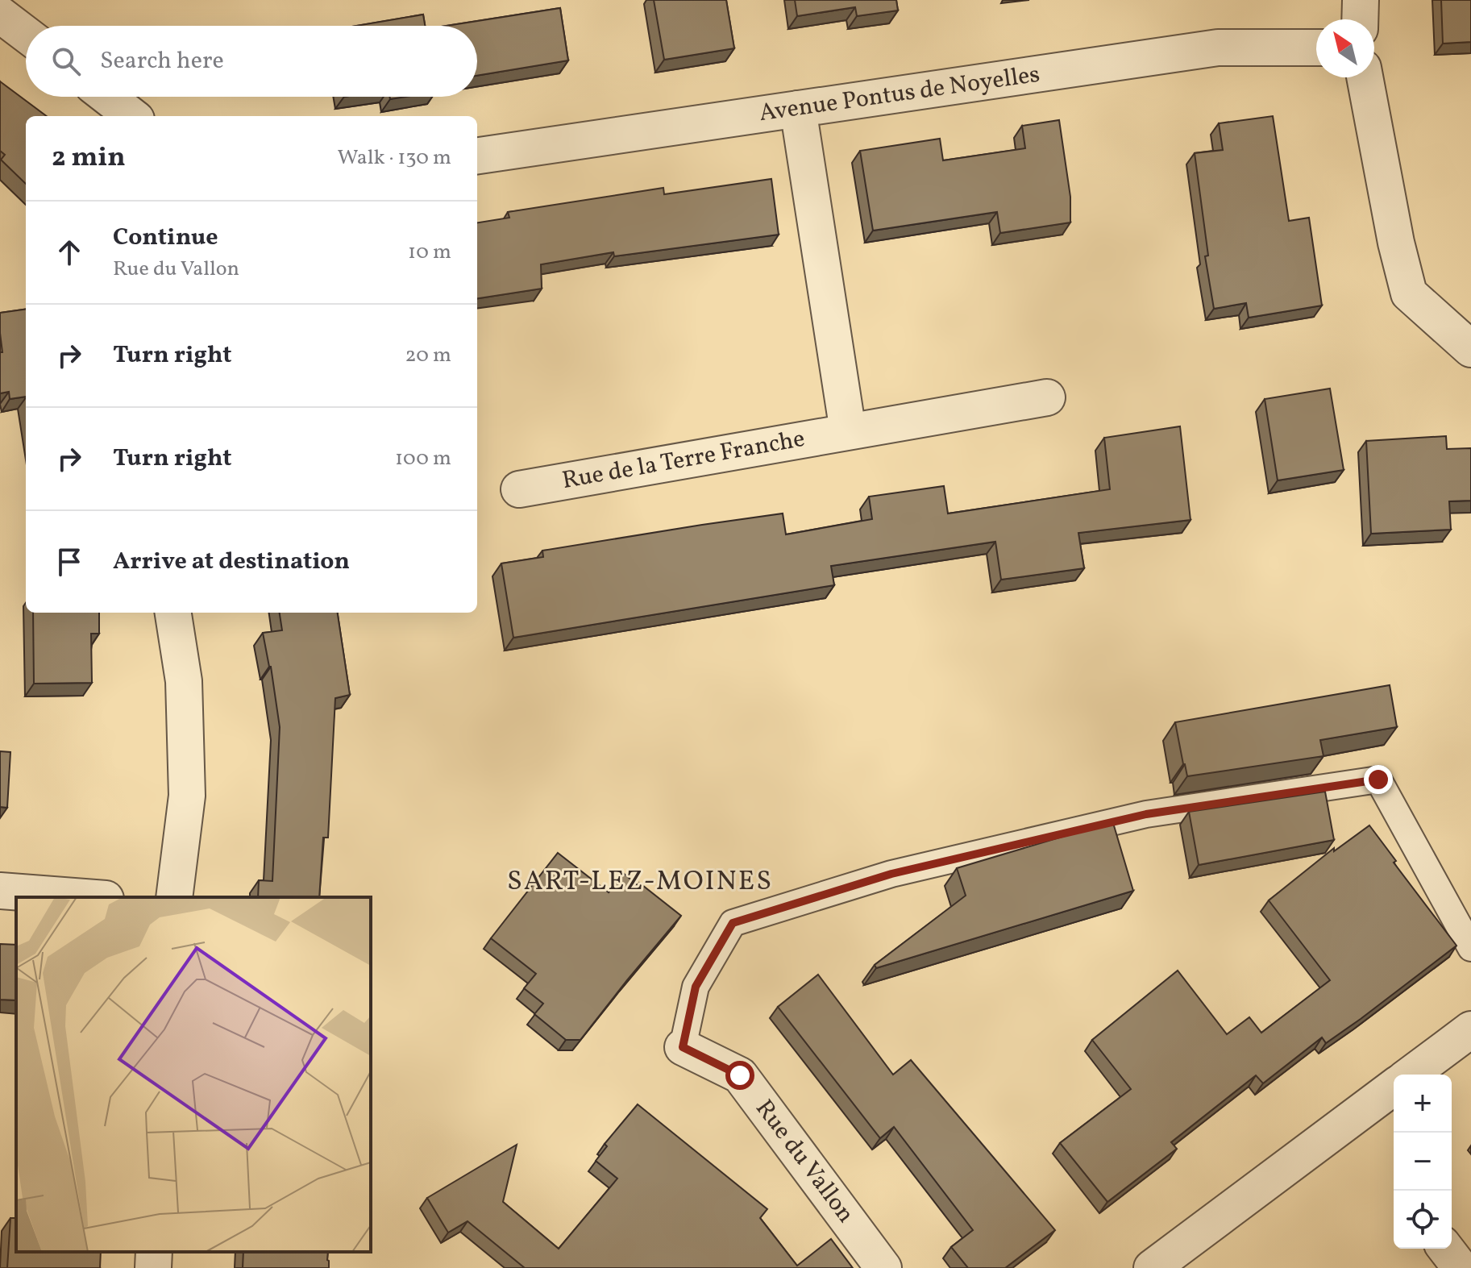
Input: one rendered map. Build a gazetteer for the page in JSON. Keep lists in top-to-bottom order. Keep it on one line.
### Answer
{"streets":{"street":["Avenue Pontus de Noyelles","Rue de la Terre Franche","Rue du Vallon"]},"districts":["SART-LEZ-MOINES"],"north":"top left","page":{"search":"Search here","heading":["2 min","Walk · 130 m"],"list":[["Continue","Rue du Vallon","10 m"],["Turn right","20 m"],["Turn right","100 m"],"Arrive at destination"],"map_buttons":["+","−"]}}
